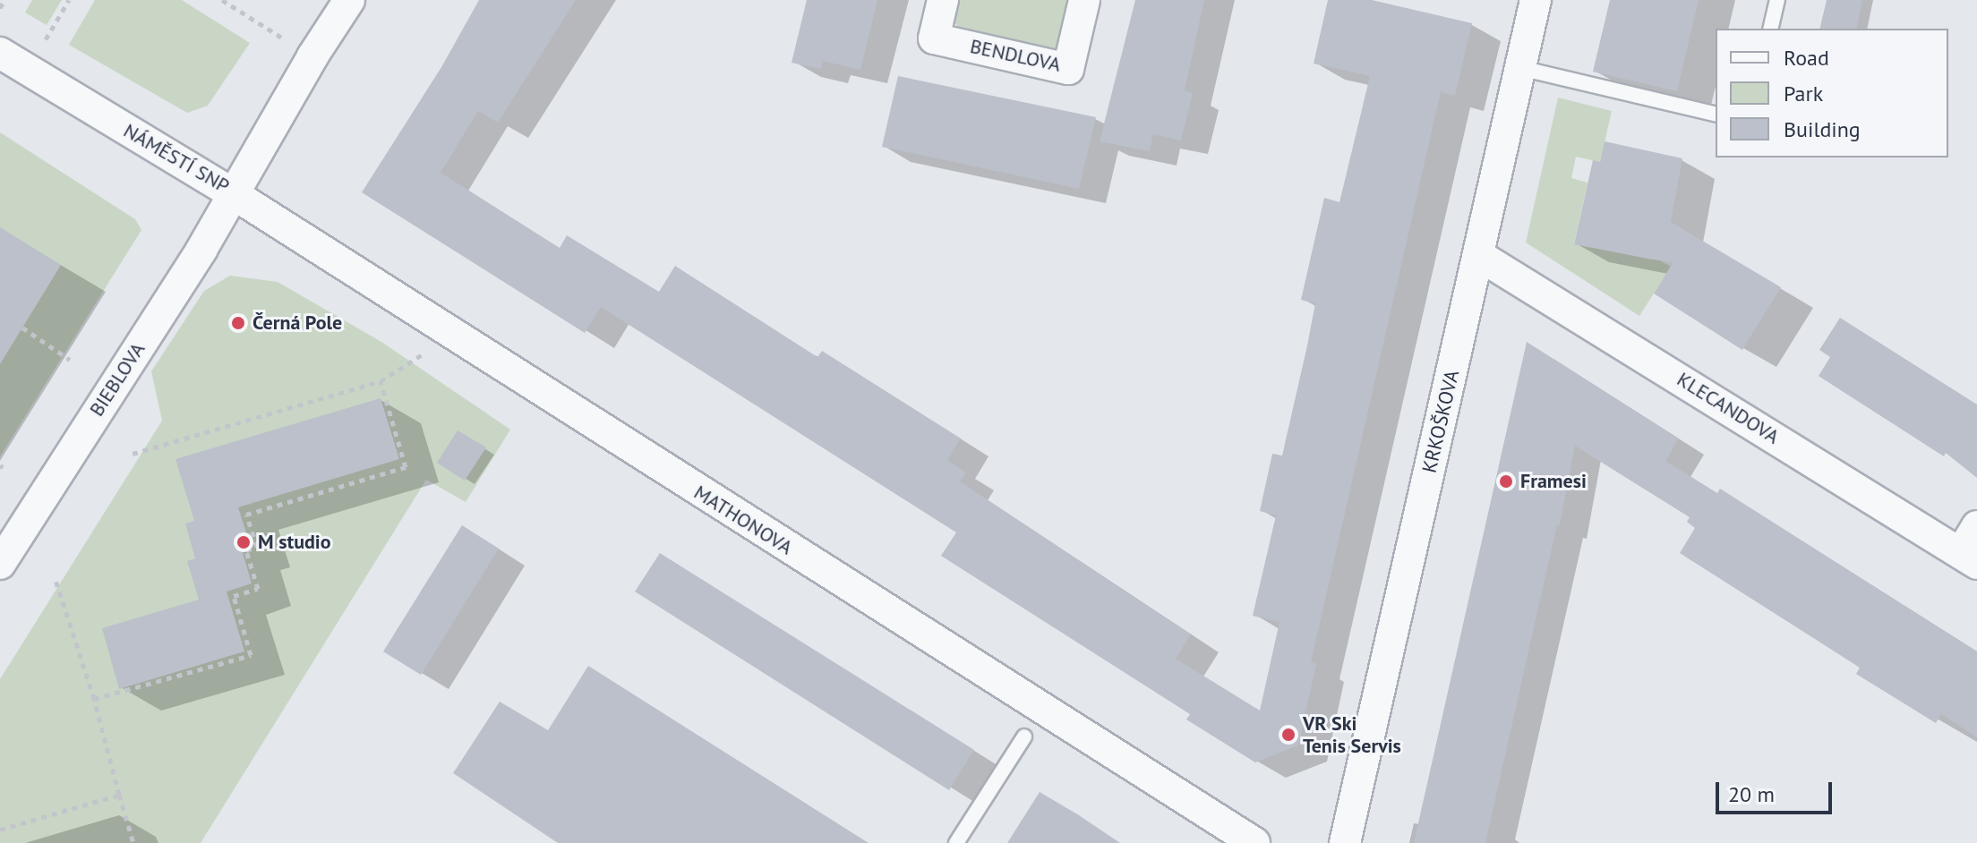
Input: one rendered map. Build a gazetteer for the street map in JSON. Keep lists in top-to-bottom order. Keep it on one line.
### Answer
{"streets":{"street":["BENDLOVA","NÁMĚSTÍ SNP","BIEBLOVA","KLECANDOVA","KRKOŠKOVA","MATHONOVA"]},"crossings":[["NÁMĚSTÍ SNP","BIEBLOVA"],["NÁMĚSTÍ SNP","MATHONOVA"],["BIEBLOVA","MATHONOVA"],["KLECANDOVA","KRKOŠKOVA"]],"places":["Černá Pole","Framesi","M studio","VR Ski Tenis Servis"],"legend":["Road","Park","Building"],"scale_bar":"20 m"}
